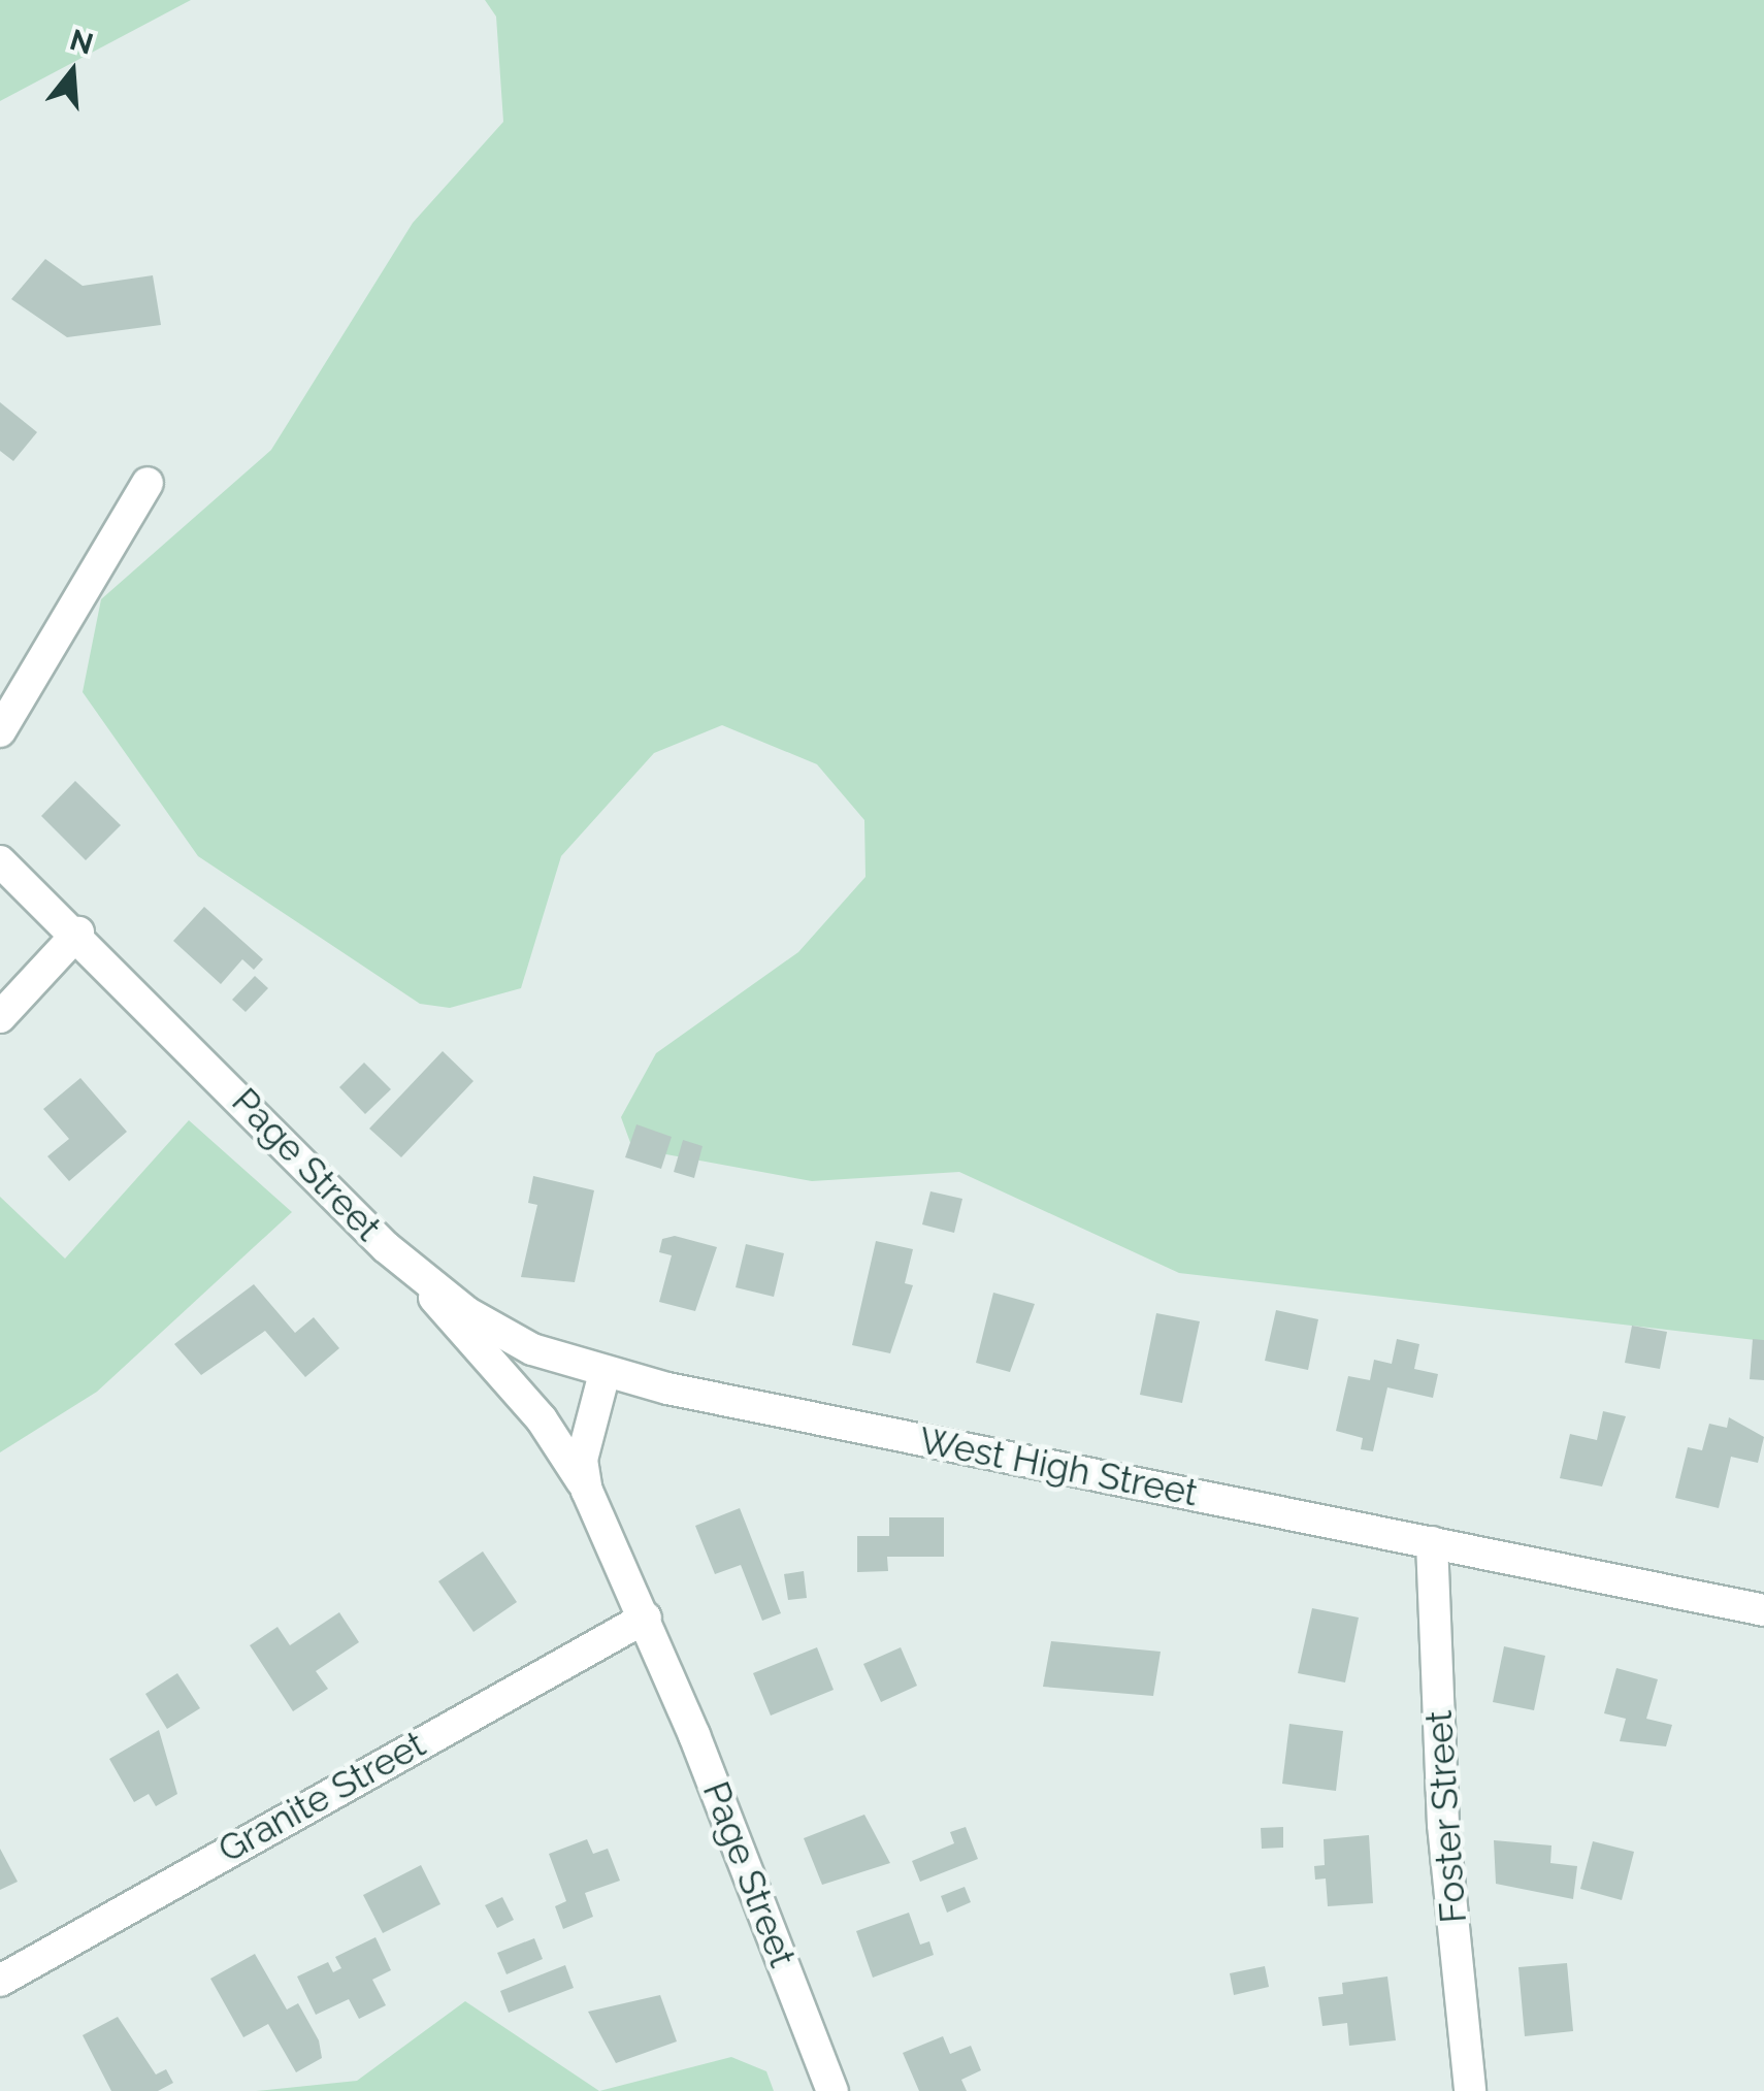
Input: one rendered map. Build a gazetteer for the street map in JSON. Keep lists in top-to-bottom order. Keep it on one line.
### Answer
{"streets":{"street":["Page Street","West High Street","Granite Street","Foster Street"]},"crossings":[["Page Street","West High Street"],["Page Street","Granite Street"],["West High Street","Foster Street"]],"north":"top"}
